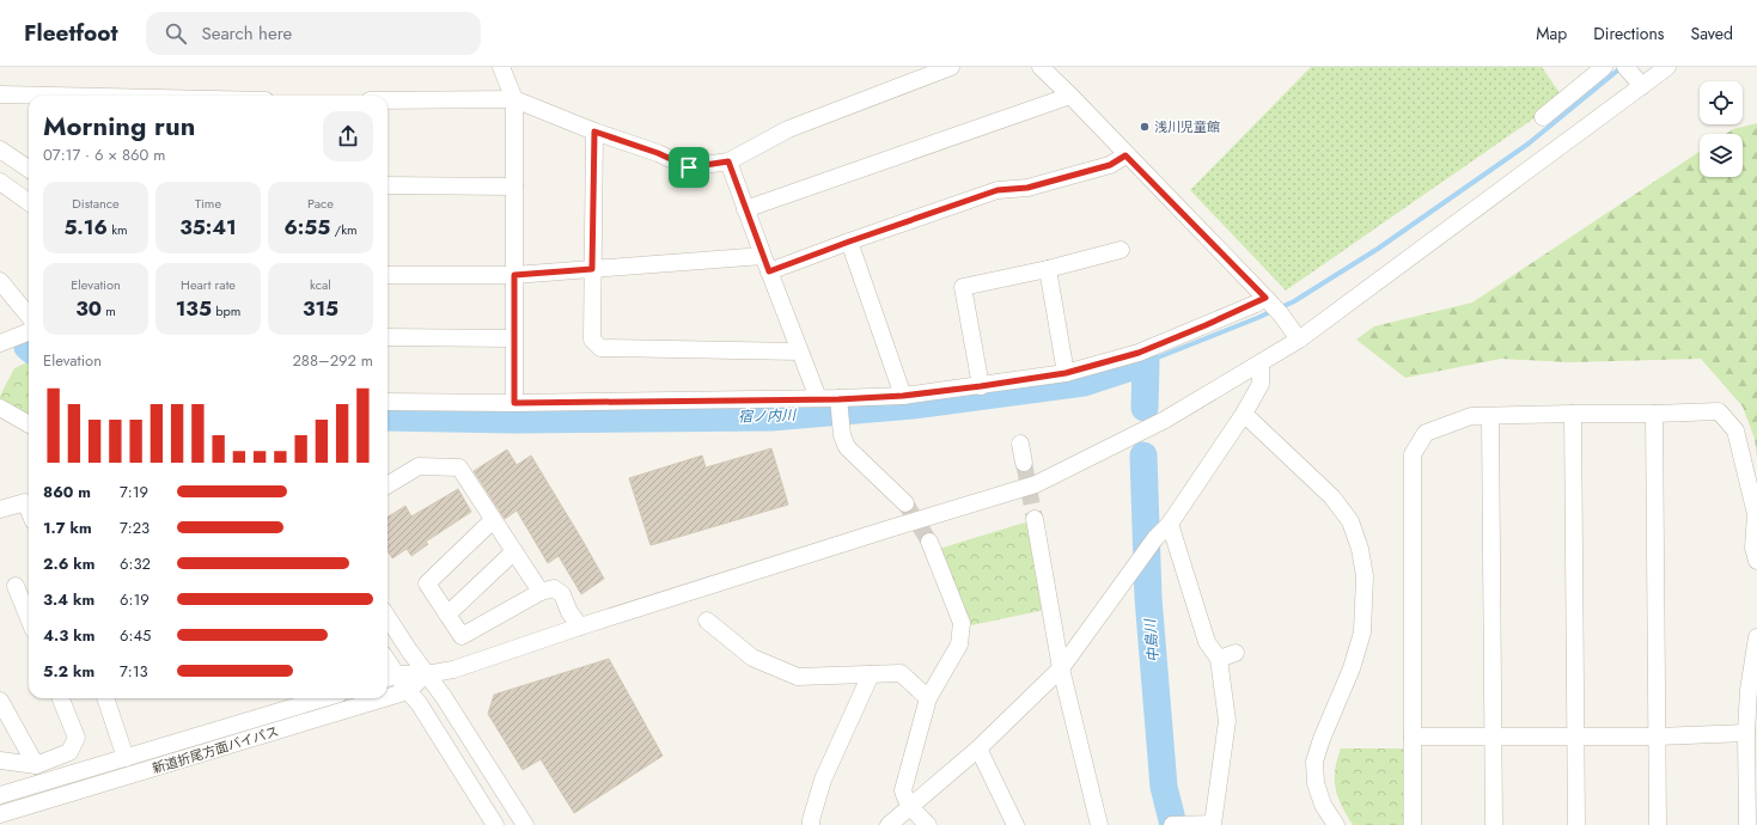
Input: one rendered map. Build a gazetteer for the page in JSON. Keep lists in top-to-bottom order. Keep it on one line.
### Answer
{"streets":{"street":["新道折尾方面バイパス"]},"water":["宿ノ内川","中島川"],"places":["浅川児童館"],"page":{"header":"Fleetfoot","search":"Search here","nav":["Map","Directions","Saved"],"heading":["Morning run","07:17 · 6 × 860 m"],"stats":[["Distance","5.16 km"],["Time","35:41"],["Pace","6:55 /km"],["Elevation","30 m"],["Heart rate","135 bpm"],["kcal","315"]],"chart":["Elevation","288–292 m"],"list":[{"name":"860 m","note":"7:19"},{"name":"1.7 km","note":"7:23"},{"name":"2.6 km","note":"6:32"},{"name":"3.4 km","note":"6:19"},{"name":"4.3 km","note":"6:45"},{"name":"5.2 km","note":"7:13"}]}}
